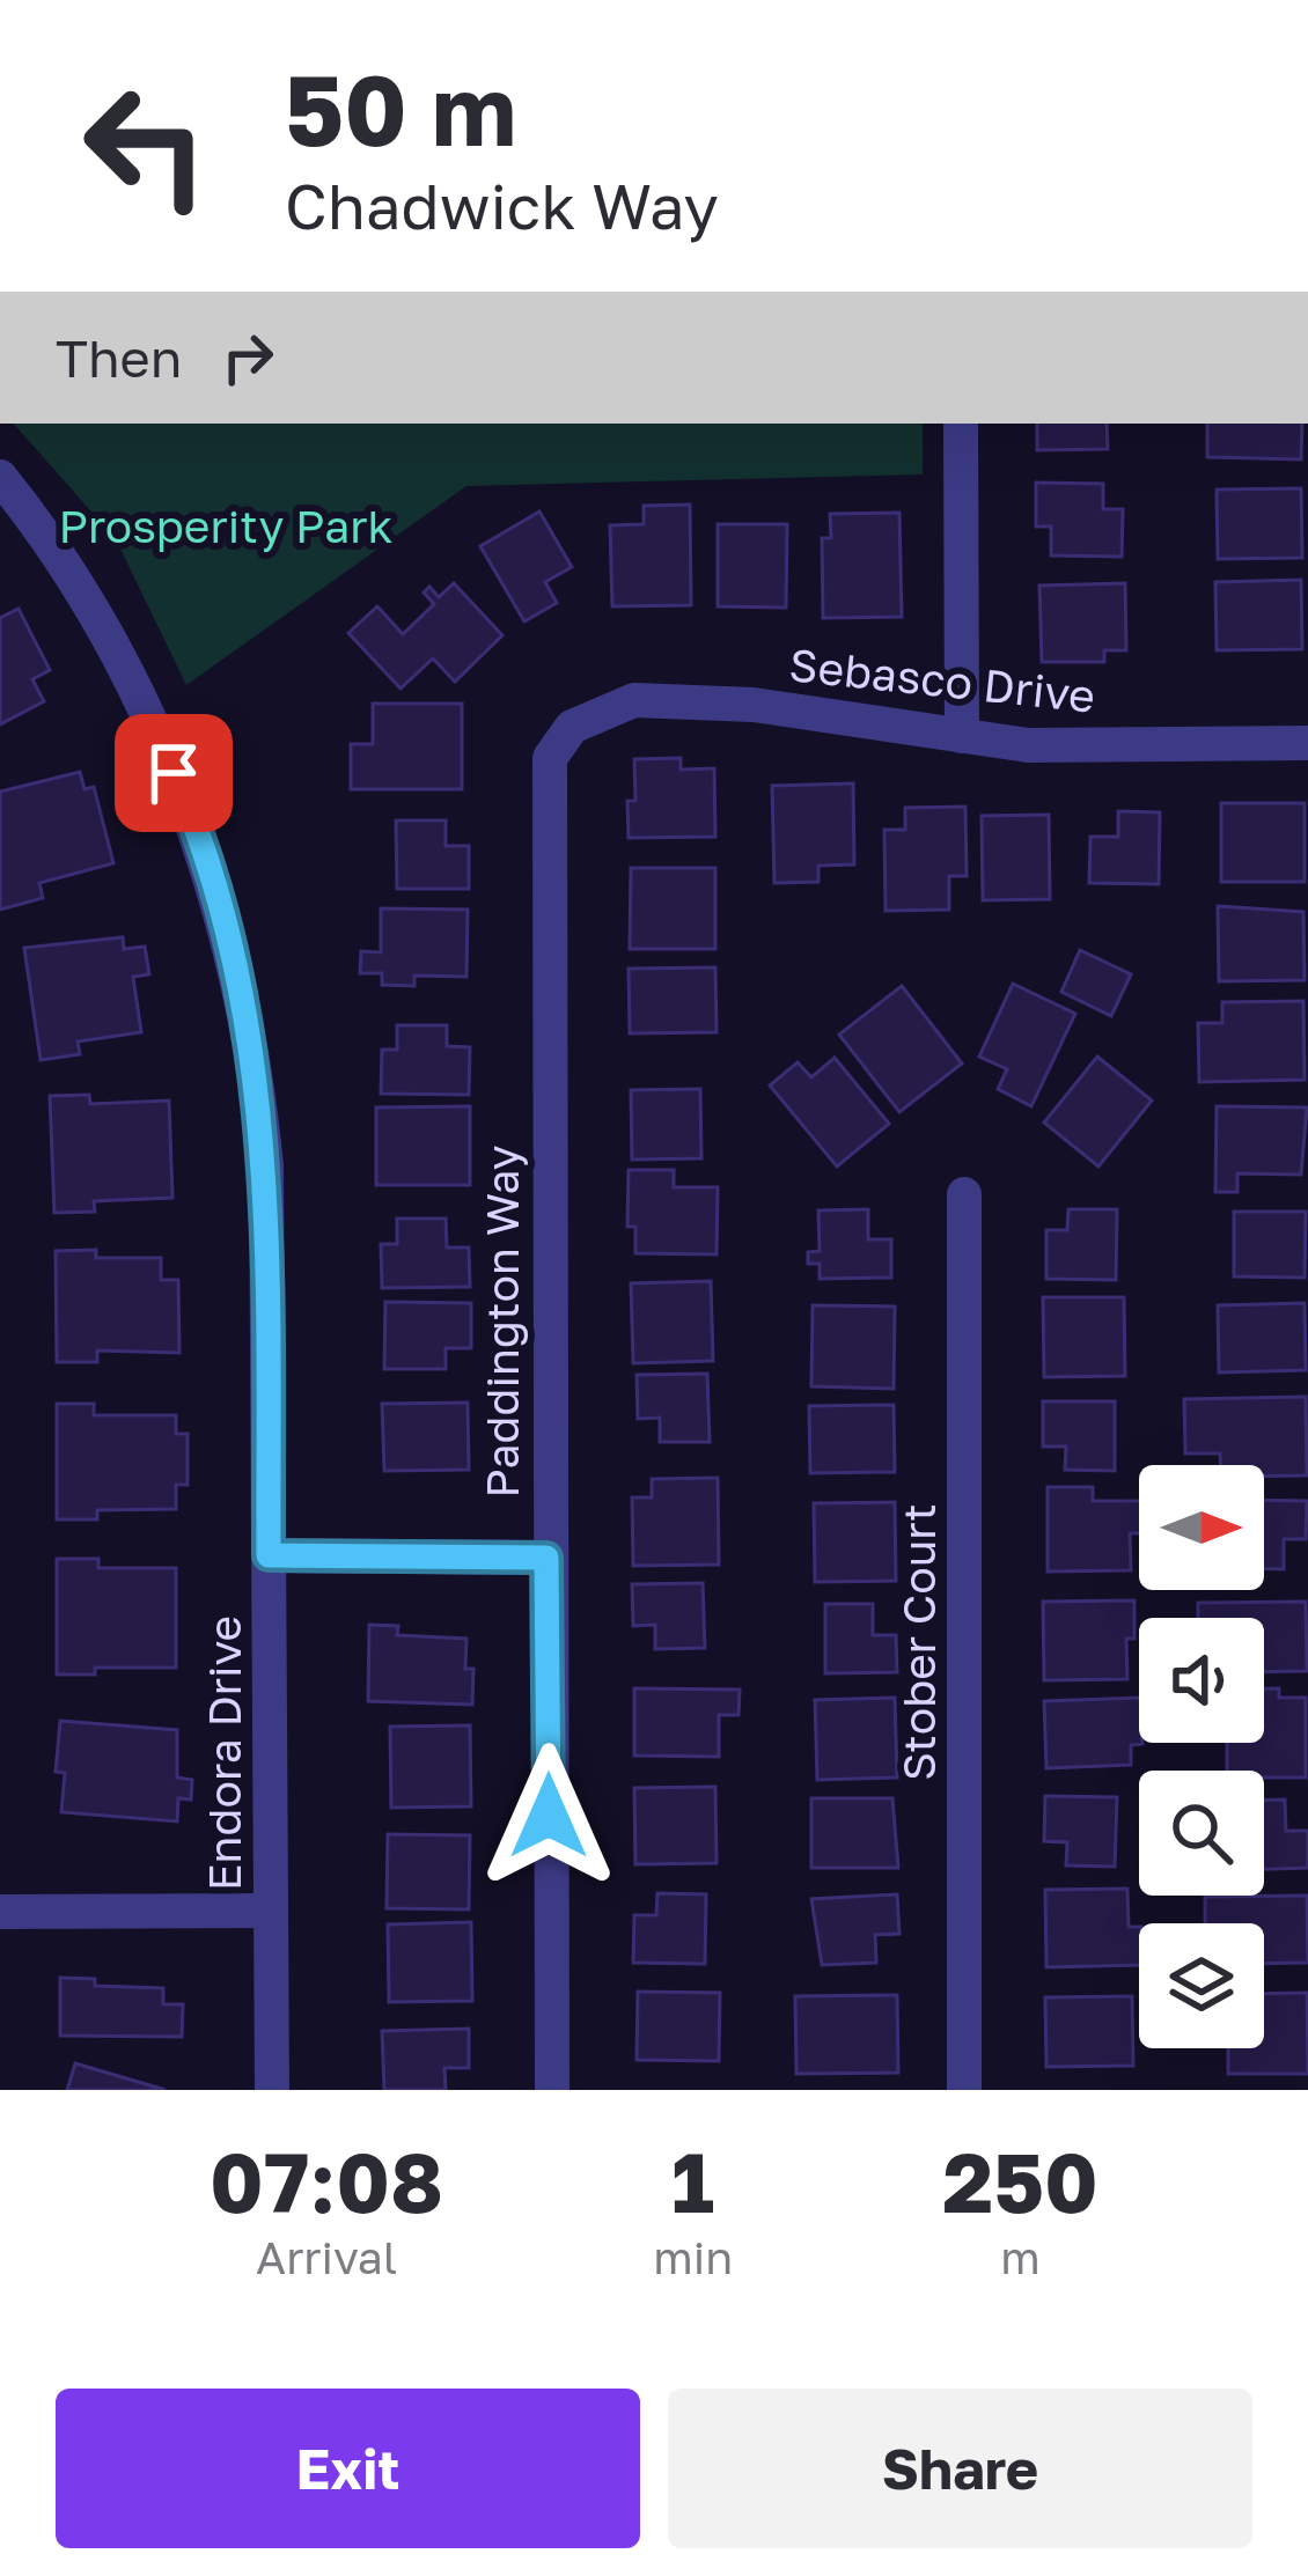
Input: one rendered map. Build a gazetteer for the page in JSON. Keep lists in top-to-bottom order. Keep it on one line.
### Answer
{"streets":{"street":["Sebasco Drive","Paddington Way","Stober Court","Endora Drive"]},"crossings":[["Sebasco Drive","Paddington Way"]],"parks":["Prosperity Park"],"north":"right","page":{"turn":["50 m","Chadwick Way"],"then":"Then","eta":["07:08","Arrival","1","min","250","m"],"buttons":["Exit","Share"]}}
